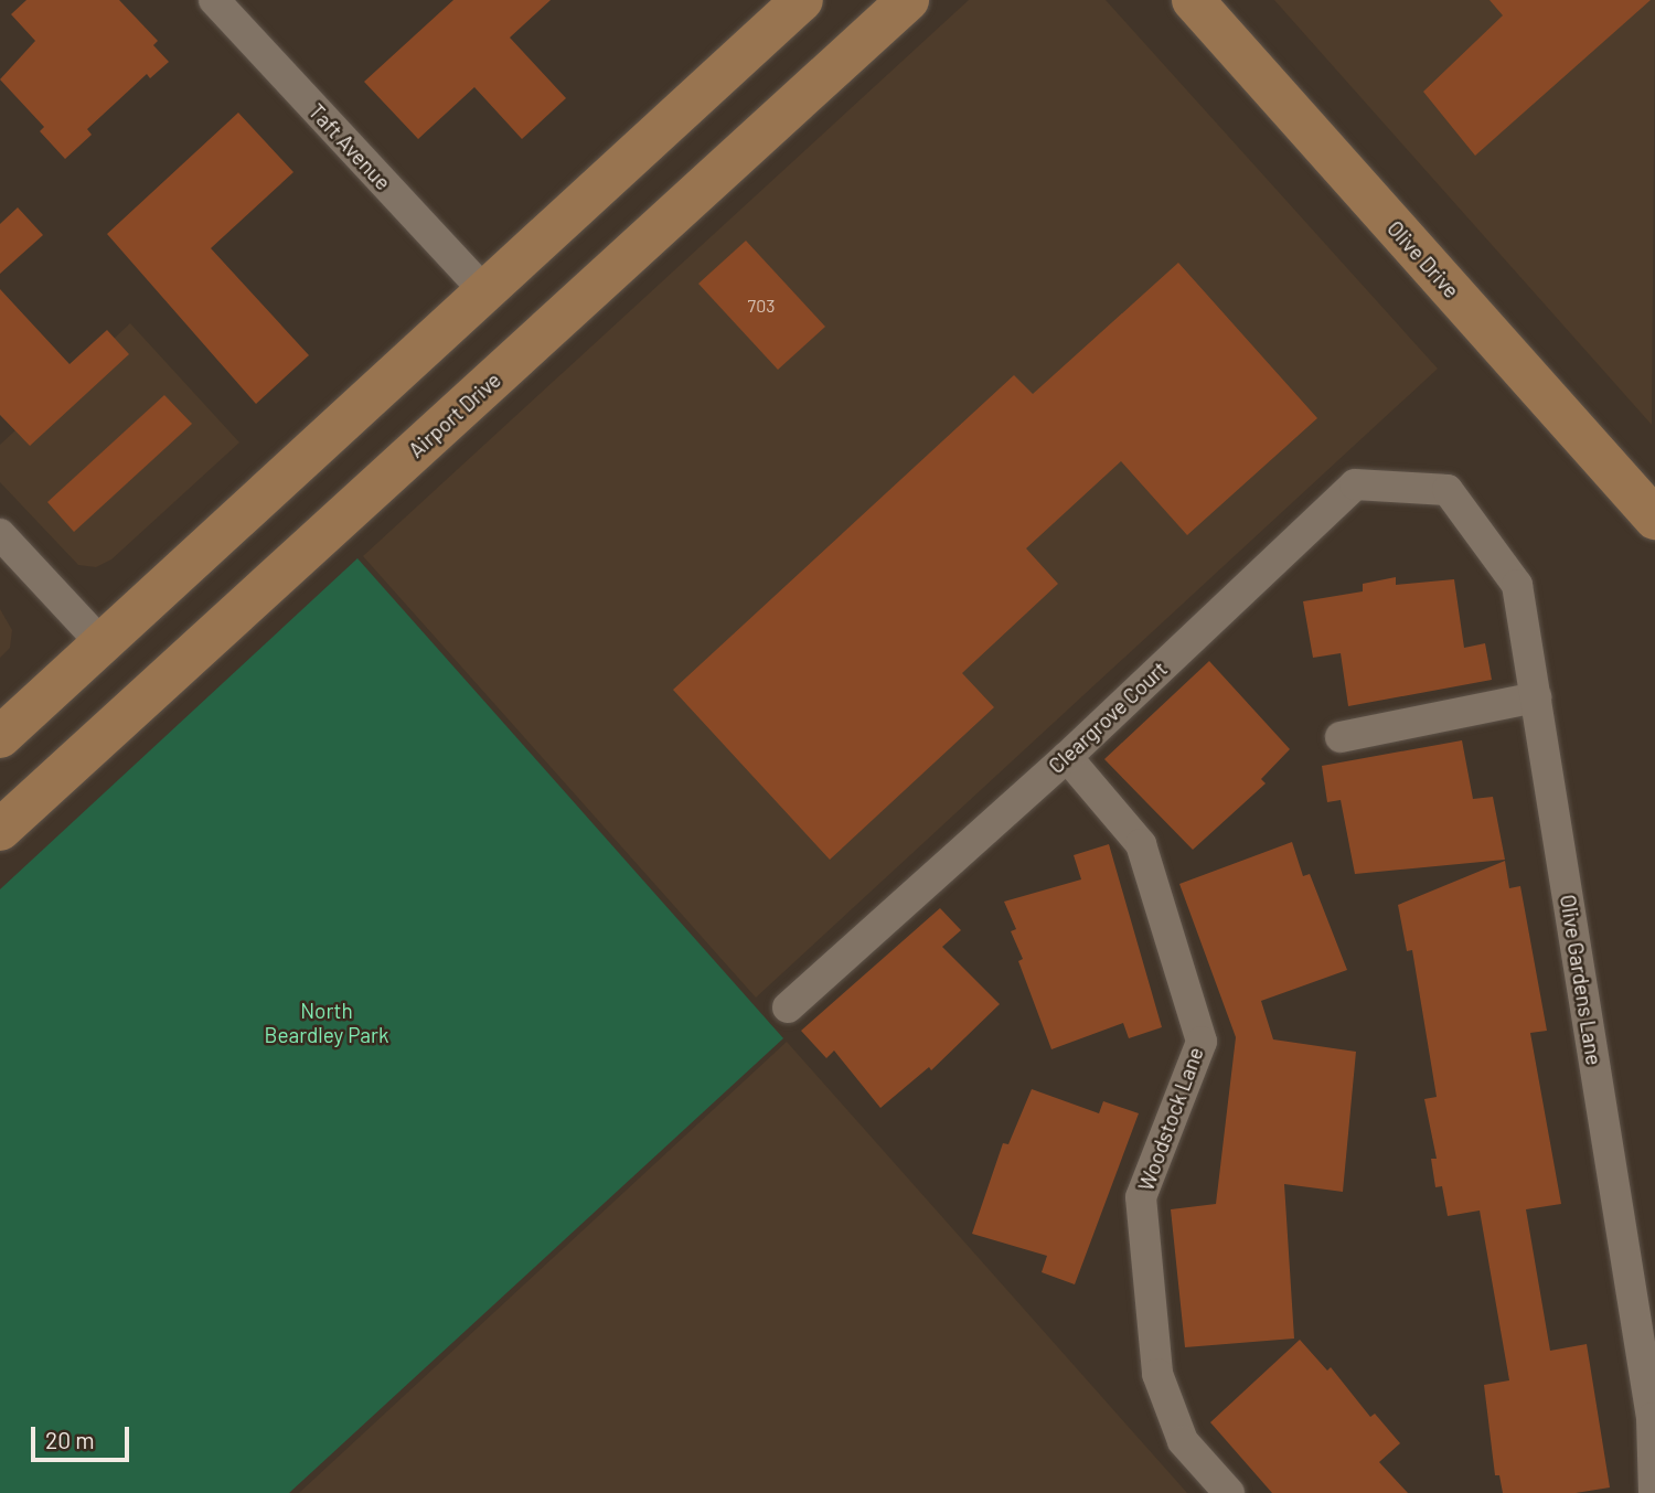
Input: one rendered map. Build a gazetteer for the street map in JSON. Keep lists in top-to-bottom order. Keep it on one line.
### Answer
{"streets":{"main road":["Olive Drive","Airport Drive"],"street":["Taft Avenue","Cleargrove Court","Olive Gardens Lane","Woodstock Lane"]},"crossings":[["Cleargrove Court","Olive Gardens Lane"],["Cleargrove Court","Woodstock Lane"]],"parks":["North Beardley Park"],"house_numbers":["703"],"scale_bar":"20 m"}
